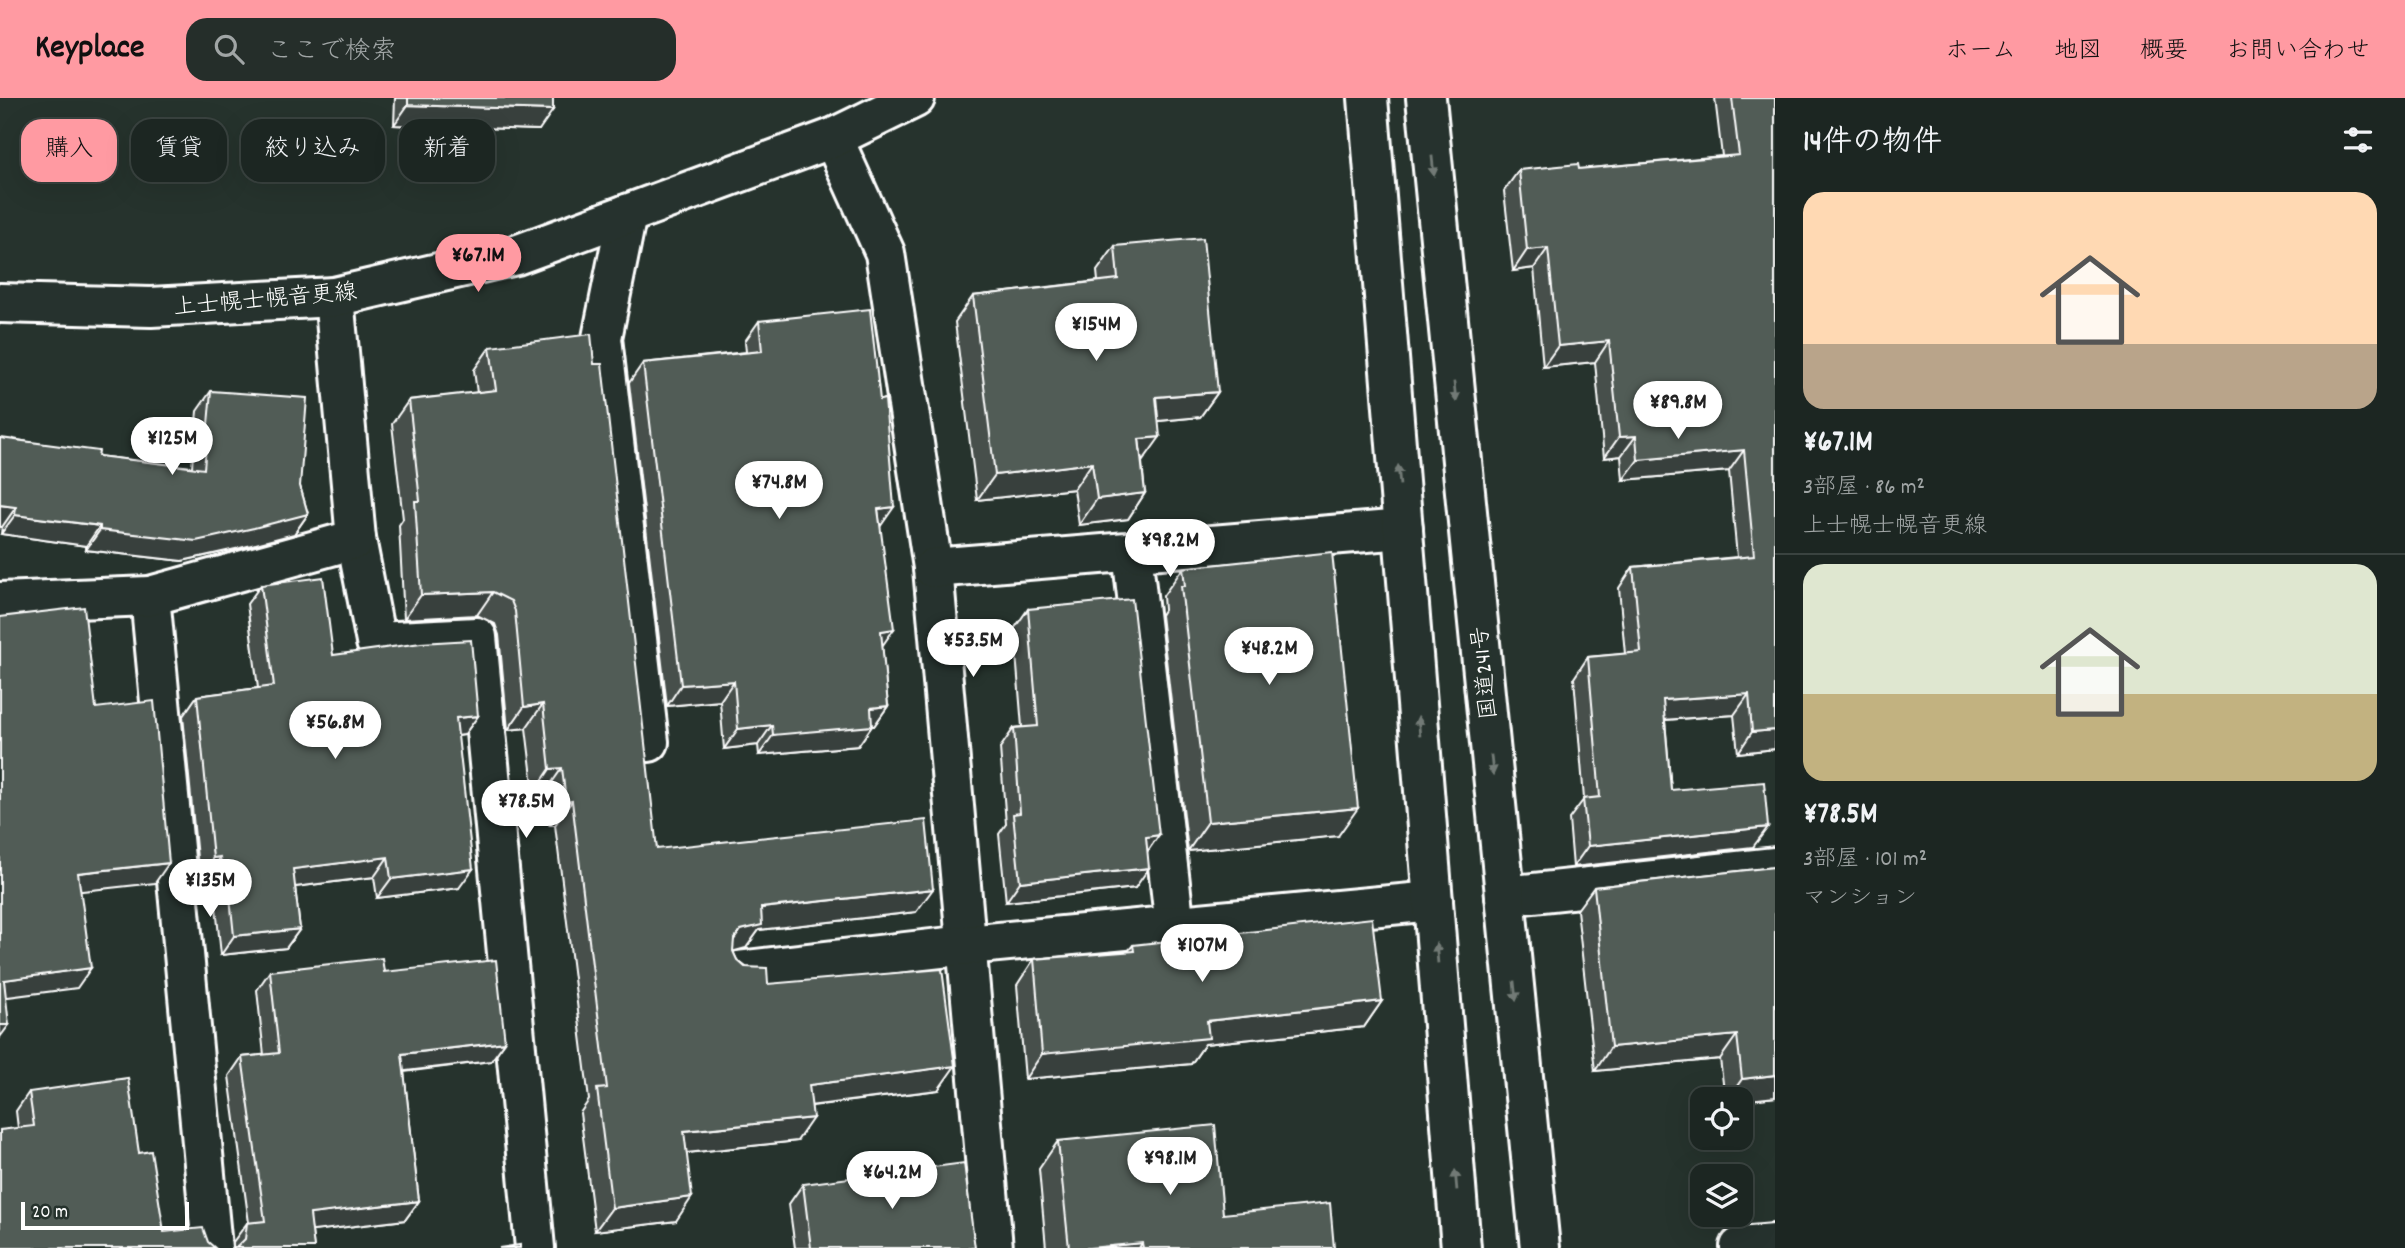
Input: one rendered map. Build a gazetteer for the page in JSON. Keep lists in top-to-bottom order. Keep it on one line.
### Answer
{"streets":{"main road":["上士幌士幌音更線","国道241号"]},"scale_bar":"20 m","page":{"header":"Keyplace","search":"ここで検索","nav":["ホーム","地図","概要","お問い合わせ"],"heading":"14件の物件","chip":["購入","賃貸","絞り込み","新着"],"list":[{"name":"¥67.1M","note":"3部屋 · 86 m² · 上士幌士幌音更線"},{"name":"¥78.5M","note":"3部屋 · 101 m² · マンション"}],"price":["¥67.1M","¥154M","¥89.8M","¥125M","¥74.8M","¥98.2M","¥53.5M","¥48.2M","¥56.8M","¥78.5M","¥135M","¥107M","¥98.1M","¥64.2M"],"scale":"20 m"}}
